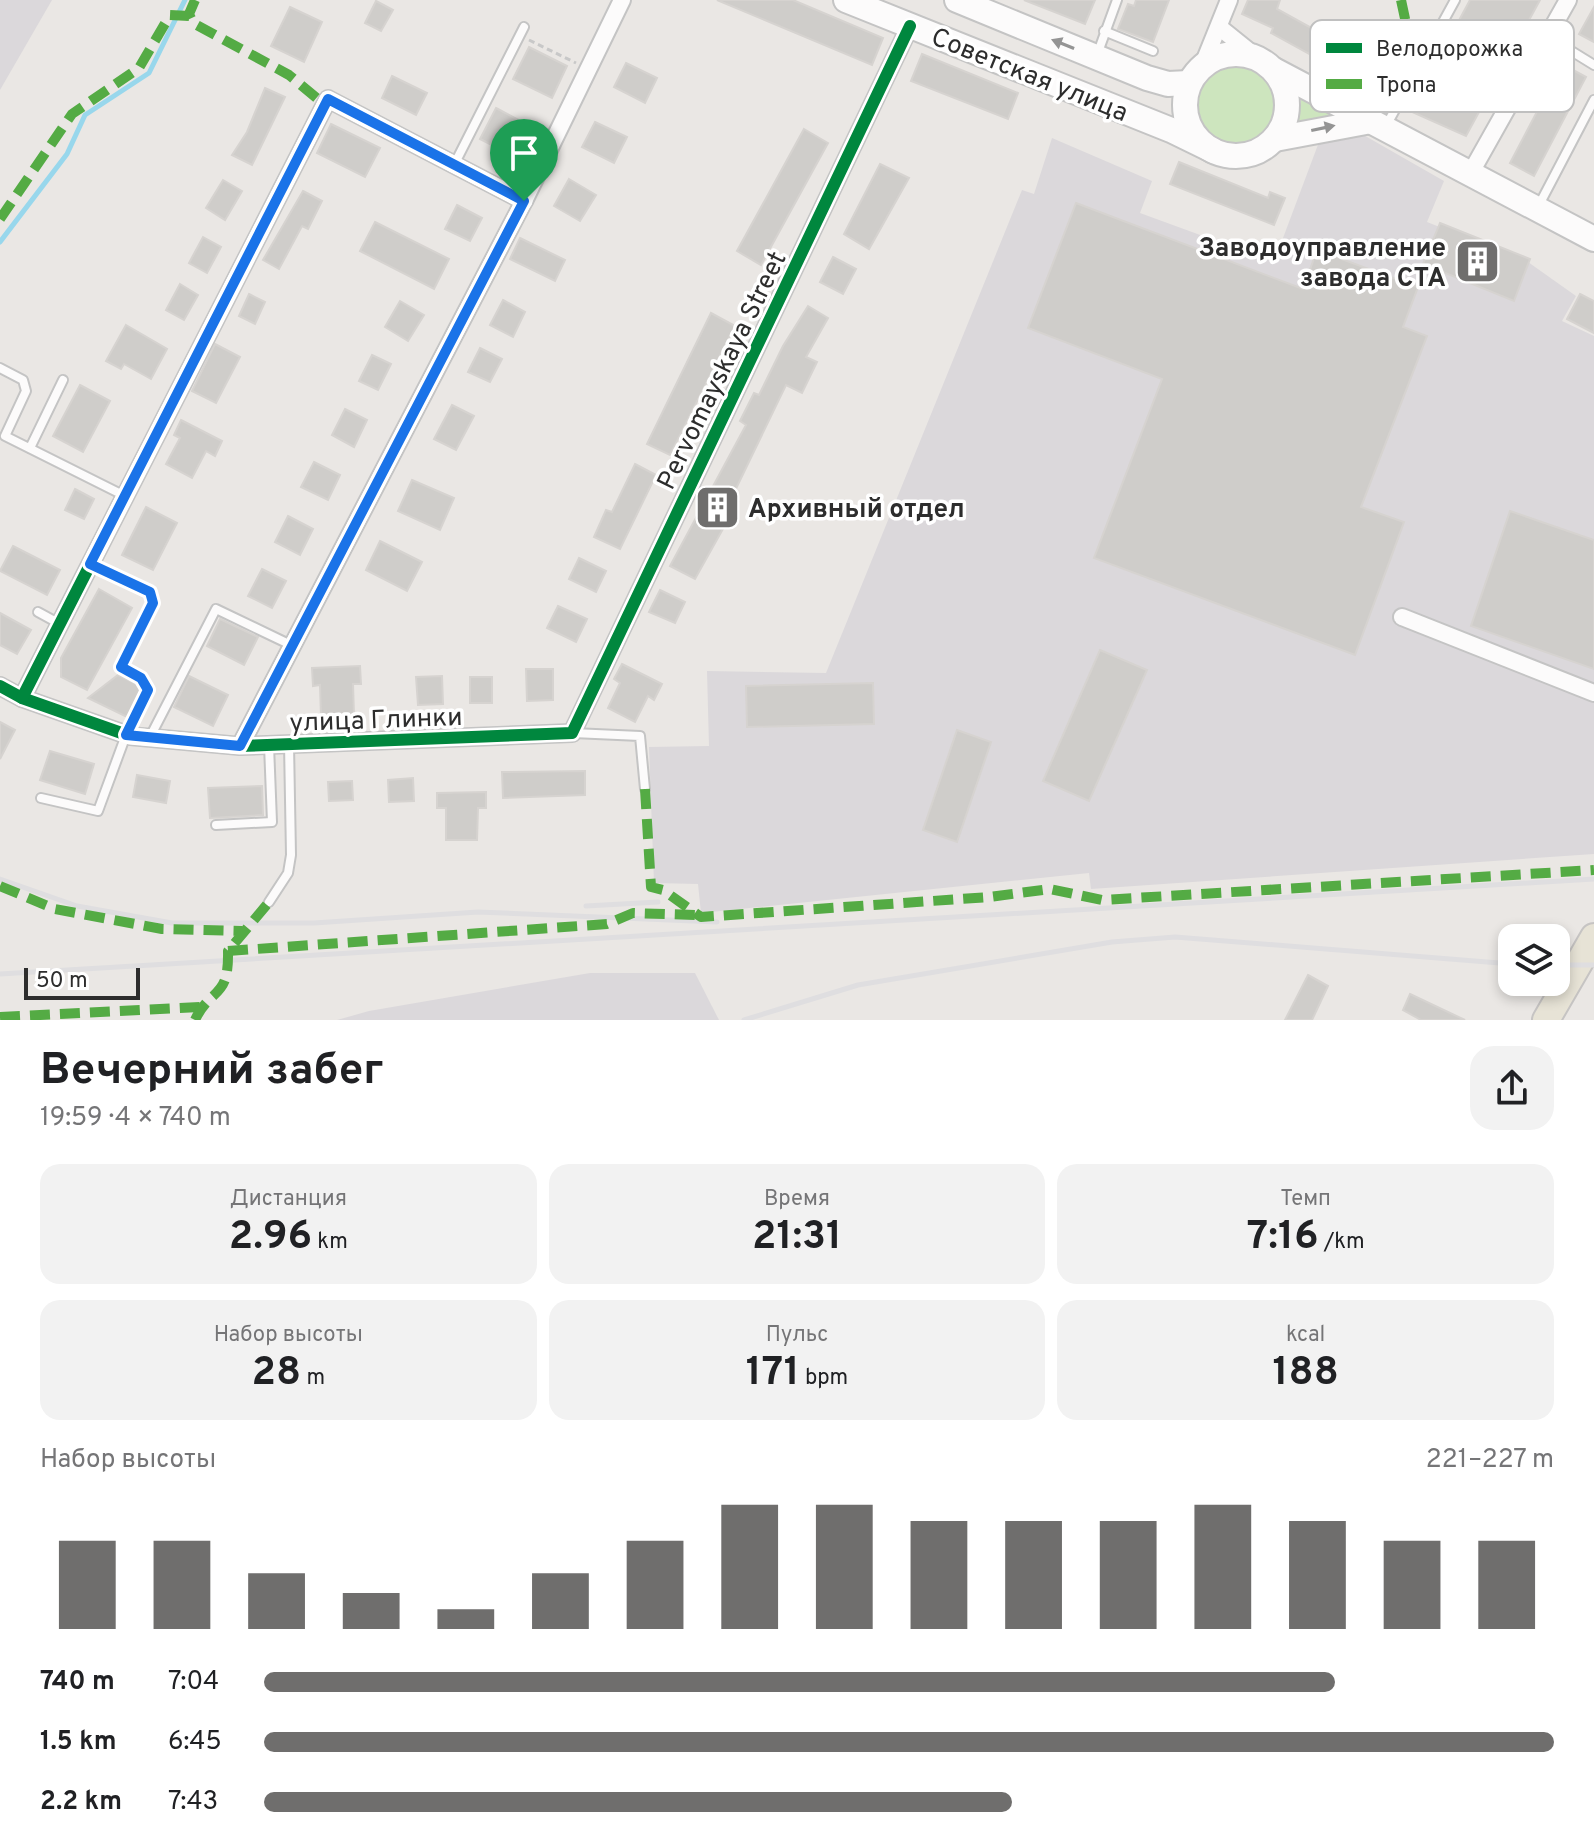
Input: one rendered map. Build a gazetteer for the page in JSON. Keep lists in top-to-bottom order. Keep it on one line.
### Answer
{"streets":{"main road":["Советская улица"],"street":["Pervomayskaya Street","улица Глинки"]},"crossings":[["Советская улица","Pervomayskaya Street"],["Pervomayskaya Street","улица Глинки"]],"places":{"building":["Заводоуправление завода СТА","Архивный отдел"]},"legend":["Велодорожка","Тропа"],"scale_bar":"50 m","page":{"scale":"50 m","heading":["Вечерний забег","19:59 · 4 × 740 m"],"stats":[["Дистанция","2.96 km"],["Время","21:31"],["Темп","7:16 /km"],["Набор высоты","28 m"],["Пульс","171 bpm"],["kcal","188"]],"chart":["Набор высоты","221–227 m"],"list":[{"name":"740 m","note":"7:04"},{"name":"1.5 km","note":"6:45"},{"name":"2.2 km","note":"7:43"}]}}
